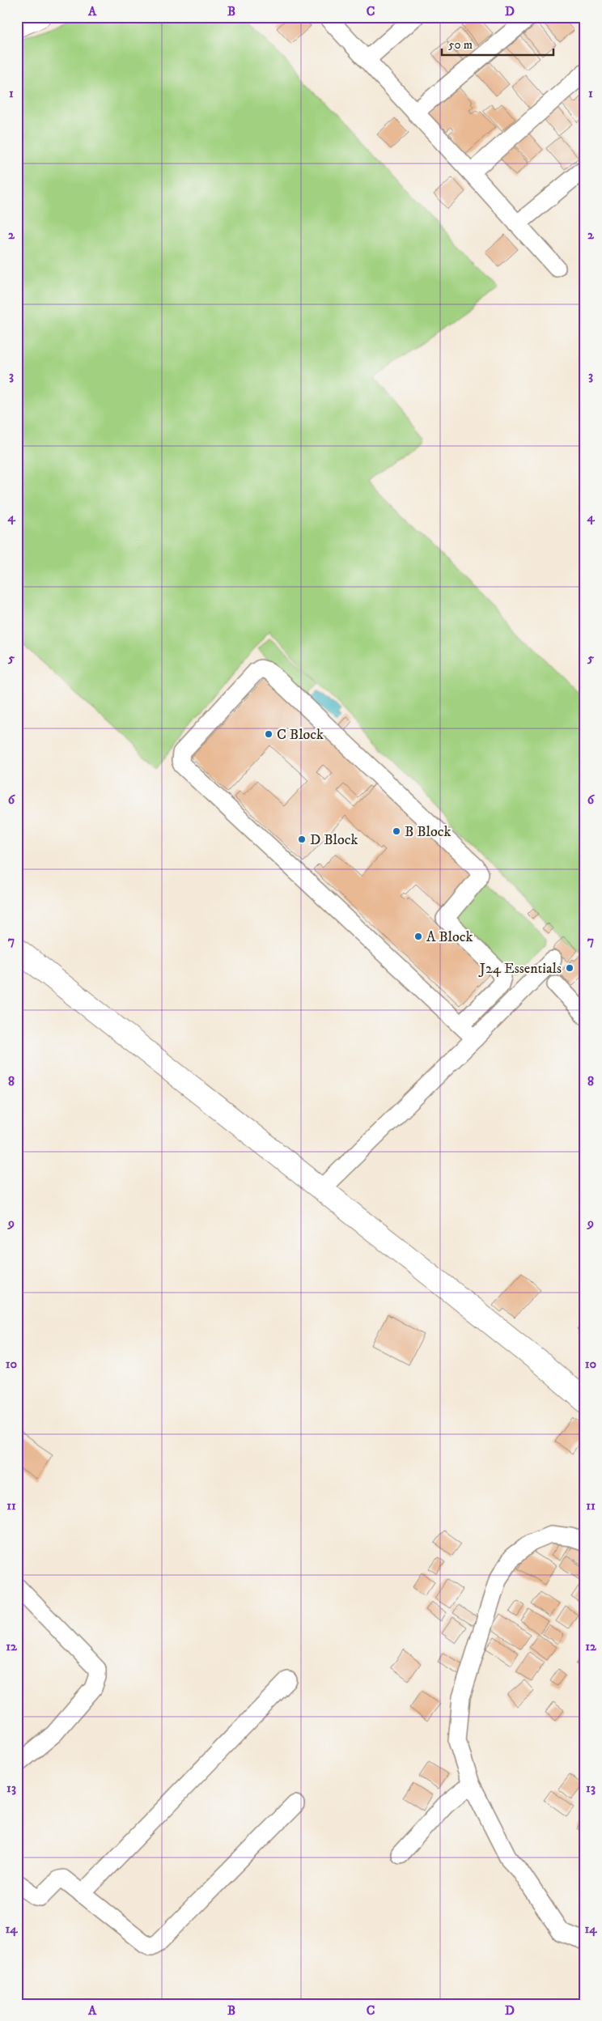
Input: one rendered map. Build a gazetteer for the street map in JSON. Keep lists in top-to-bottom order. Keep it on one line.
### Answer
{"places":["C Block","B Block","D Block","A Block","J24 Essentials"],"scale_bar":"50 m","grid":{"columns":["A","B","C","D"],"rows":["1","2","3","4","5","6","7","8","9","10","11","12","13","14"]}}
